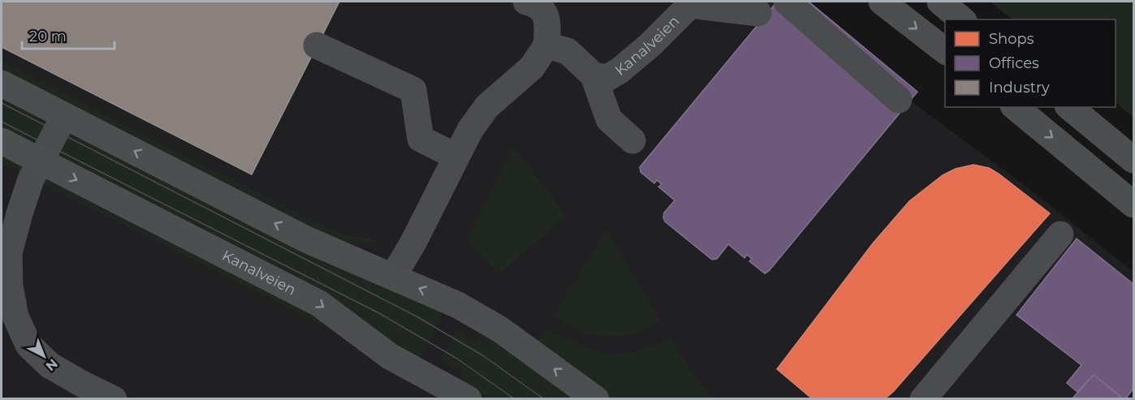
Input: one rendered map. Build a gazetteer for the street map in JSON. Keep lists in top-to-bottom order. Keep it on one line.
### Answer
{"streets":{"main road":["Kanalveien"]},"legend":["Shops","Offices","Industry"],"scale_bar":"20 m","north":"bottom right"}
